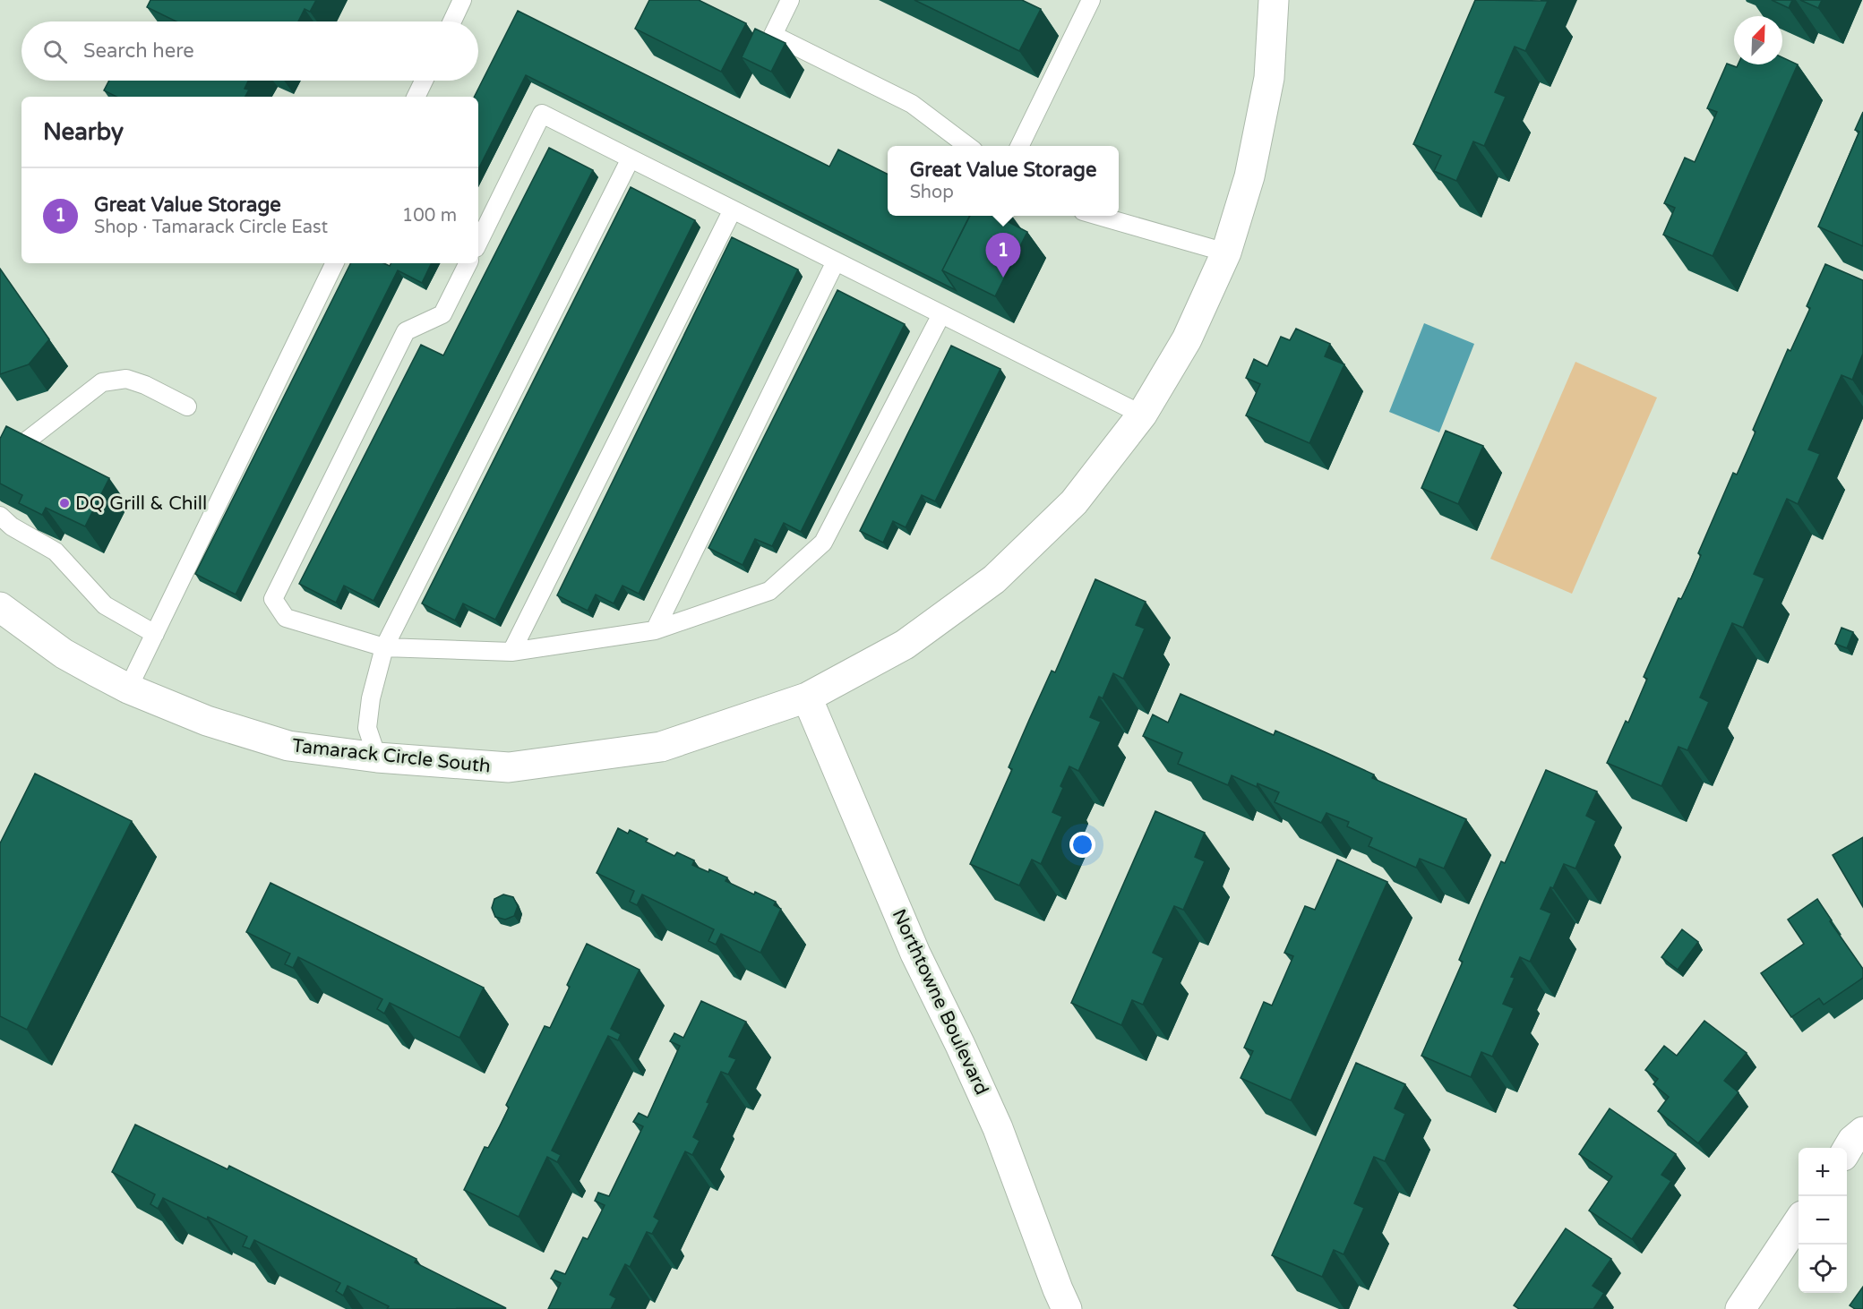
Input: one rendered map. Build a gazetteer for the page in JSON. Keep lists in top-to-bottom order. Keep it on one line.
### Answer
{"streets":{"street":["Tamarack Circle South","Northtowne Boulevard"]},"crossings":[["Tamarack Circle South","Northtowne Boulevard"]],"places":["DQ Grill & Chill"],"north":"top right","page":{"search":"Search here","heading":"Nearby","popup":["Great Value Storage","Shop"],"list":[{"mark":"1","name":"Great Value Storage","note":"Shop · Tamarack Circle East","value":"100 m"}],"pins":"1","map_buttons":["+","−"]}}
